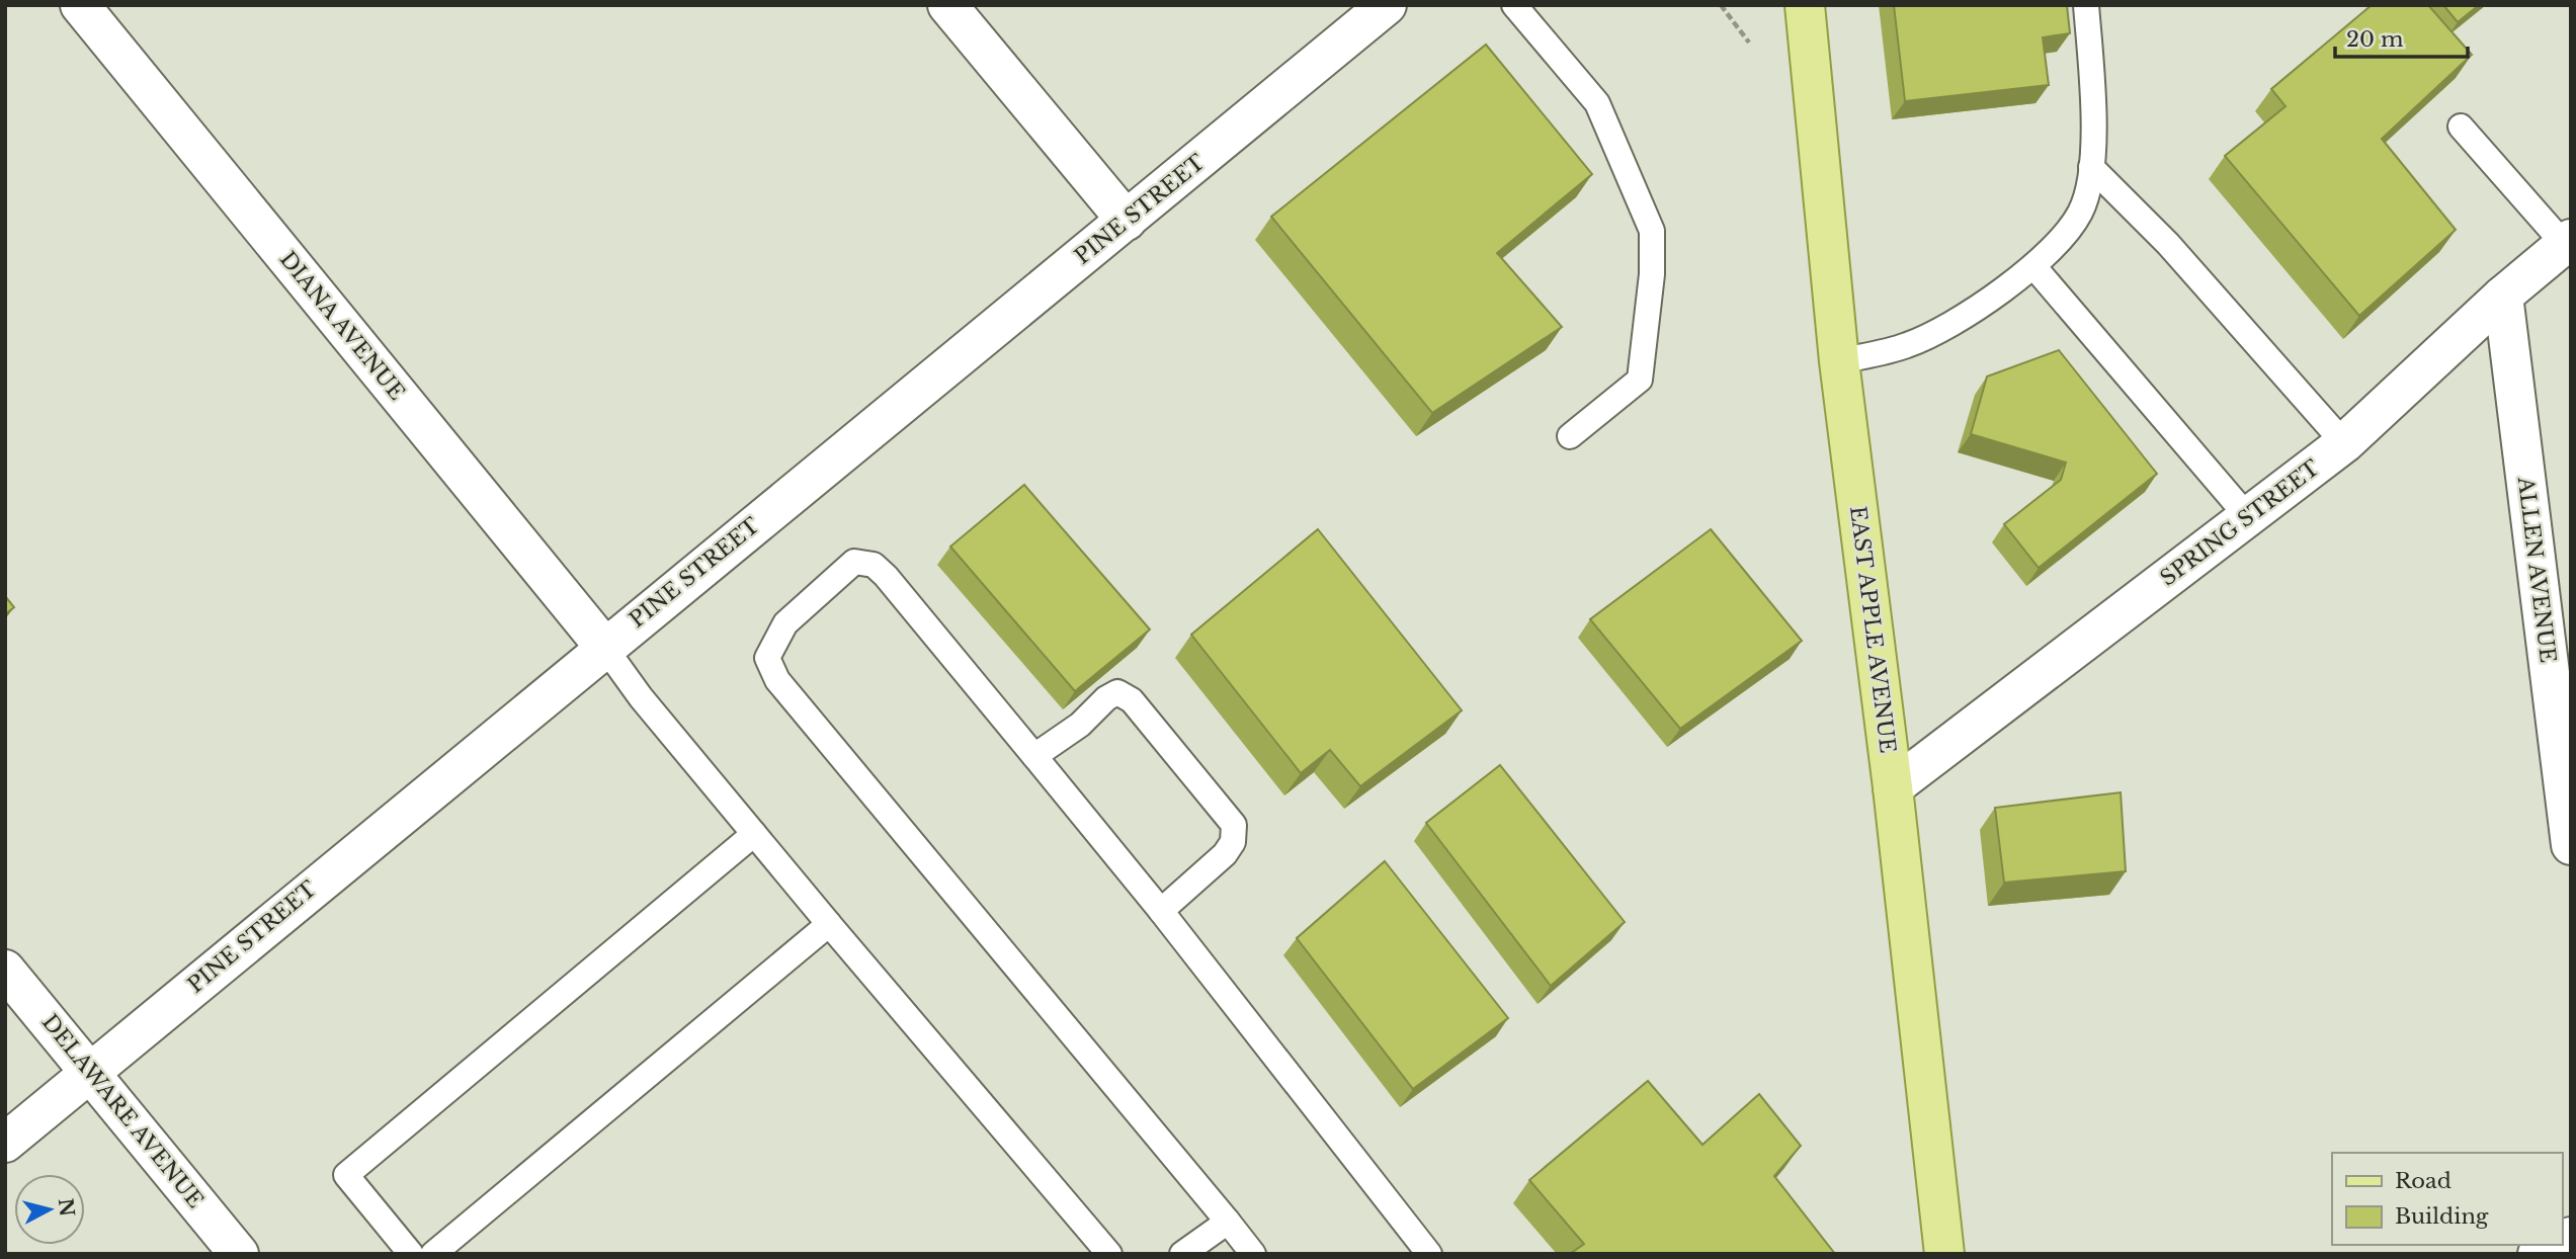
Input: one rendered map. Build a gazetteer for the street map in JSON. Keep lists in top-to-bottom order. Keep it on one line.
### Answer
{"streets":{"main road":["EAST APPLE AVENUE"],"street":["PINE STREET","DIANA AVENUE","SPRING STREET","ALLEN AVENUE","DELAWARE AVENUE"]},"crossings":[["PINE STREET","DIANA AVENUE"],["PINE STREET","DELAWARE AVENUE"],["SPRING STREET","ALLEN AVENUE"],["SPRING STREET","EAST APPLE AVENUE"]],"legend":["Road","Building"],"scale_bar":"20 m","north":"right"}
